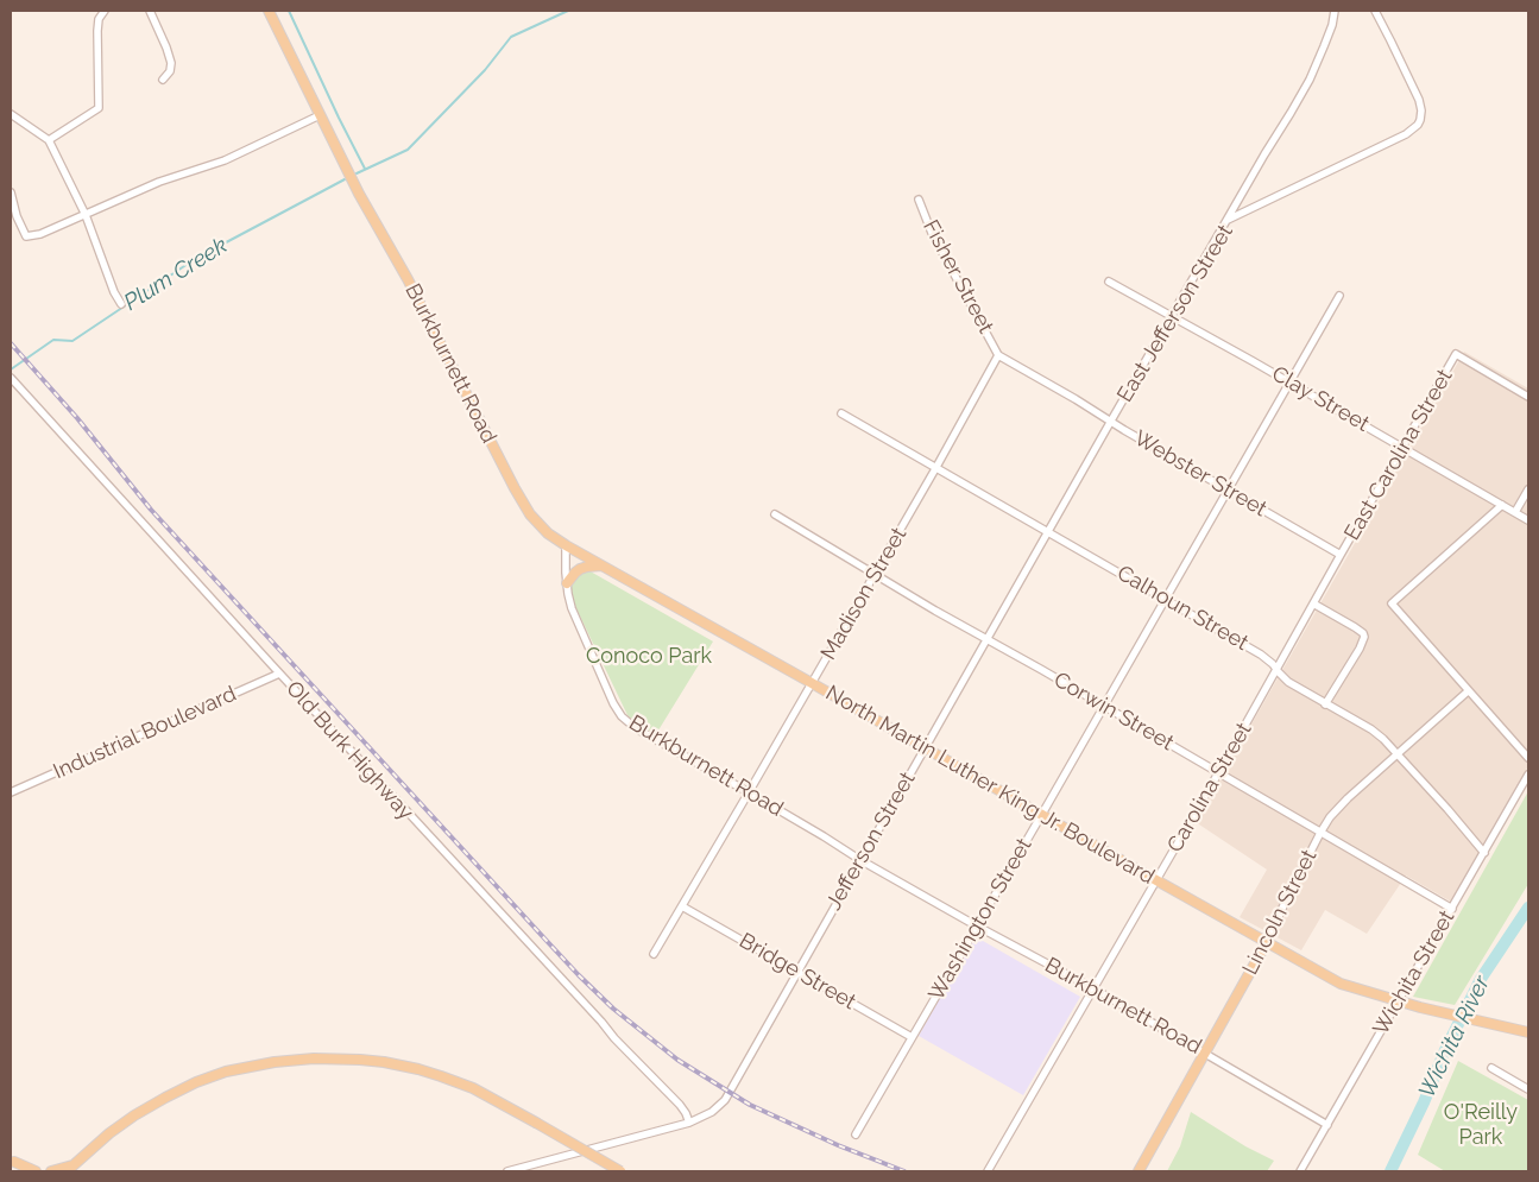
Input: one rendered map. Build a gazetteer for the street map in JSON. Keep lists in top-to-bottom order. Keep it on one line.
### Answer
{"streets":{"main road":["Burkburnett Road","North Martin Luther King Jr. Boulevard","Lincoln Street"],"street":["Fisher Street","East Jefferson Street","Clay Street","East Carolina Street","Webster Street","Madison Street","Calhoun Street","Corwin Street","Industrial Boulevard","Old Burk Highway","Carolina Street","Jefferson Street","Washington Street","Bridge Street","Wichita Street"]},"crossings":[["Fisher Street","Webster Street"],["Fisher Street","Madison Street"],["East Jefferson Street","Clay Street"],["East Jefferson Street","Webster Street"],["East Jefferson Street","Jefferson Street"],["Burkburnett Road","Madison Street"],["Burkburnett Road","North Martin Luther King Jr. Boulevard"],["Burkburnett Road","Carolina Street"],["Burkburnett Road","Jefferson Street"],["Burkburnett Road","Lincoln Street"],["Burkburnett Road","Washington Street"],["Burkburnett Road","Wichita Street"],["Clay Street","East Carolina Street"],["Clay Street","Washington Street"],["East Carolina Street","Webster Street"],["East Carolina Street","Carolina Street"],["Webster Street","Madison Street"],["Webster Street","Carolina Street"],["Webster Street","Jefferson Street"],["Webster Street","Washington Street"],["Madison Street","Calhoun Street"],["Madison Street","Corwin Street"],["Madison Street","North Martin Luther King Jr. Boulevard"],["Madison Street","Bridge Street"],["Calhoun Street","Carolina Street"],["Calhoun Street","Jefferson Street"],["Calhoun Street","Lincoln Street"],["Calhoun Street","Washington Street"],["Calhoun Street","Wichita Street"],["Corwin Street","Carolina Street"],["Corwin Street","Jefferson Street"],["Corwin Street","Lincoln Street"],["Corwin Street","Washington Street"],["Corwin Street","Wichita Street"],["Industrial Boulevard","Old Burk Highway"],["Old Burk Highway","Jefferson Street"],["North Martin Luther King Jr. Boulevard","Carolina Street"],["North Martin Luther King Jr. Boulevard","Jefferson Street"],["North Martin Luther King Jr. Boulevard","Lincoln Street"],["North Martin Luther King Jr. Boulevard","Washington Street"],["North Martin Luther King Jr. Boulevard","Wichita Street"],["Jefferson Street","Bridge Street"],["Washington Street","Bridge Street"]],"water":["Plum Creek","Wichita River"],"parks":["Conoco Park","O'Reilly Park"]}
